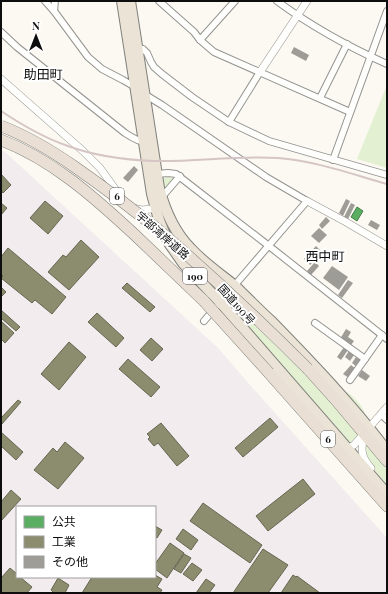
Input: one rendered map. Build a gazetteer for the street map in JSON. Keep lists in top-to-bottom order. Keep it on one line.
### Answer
{"streets":{"highway":["6","宇部湾岸道路","190","国道190号"]},"crossings":[["6","宇部湾岸道路"],["6","国道190号"],["宇部湾岸道路","国道190号"]],"districts":["助田町","西中町"],"legend":["公共","工業","その他"],"north":"top"}
